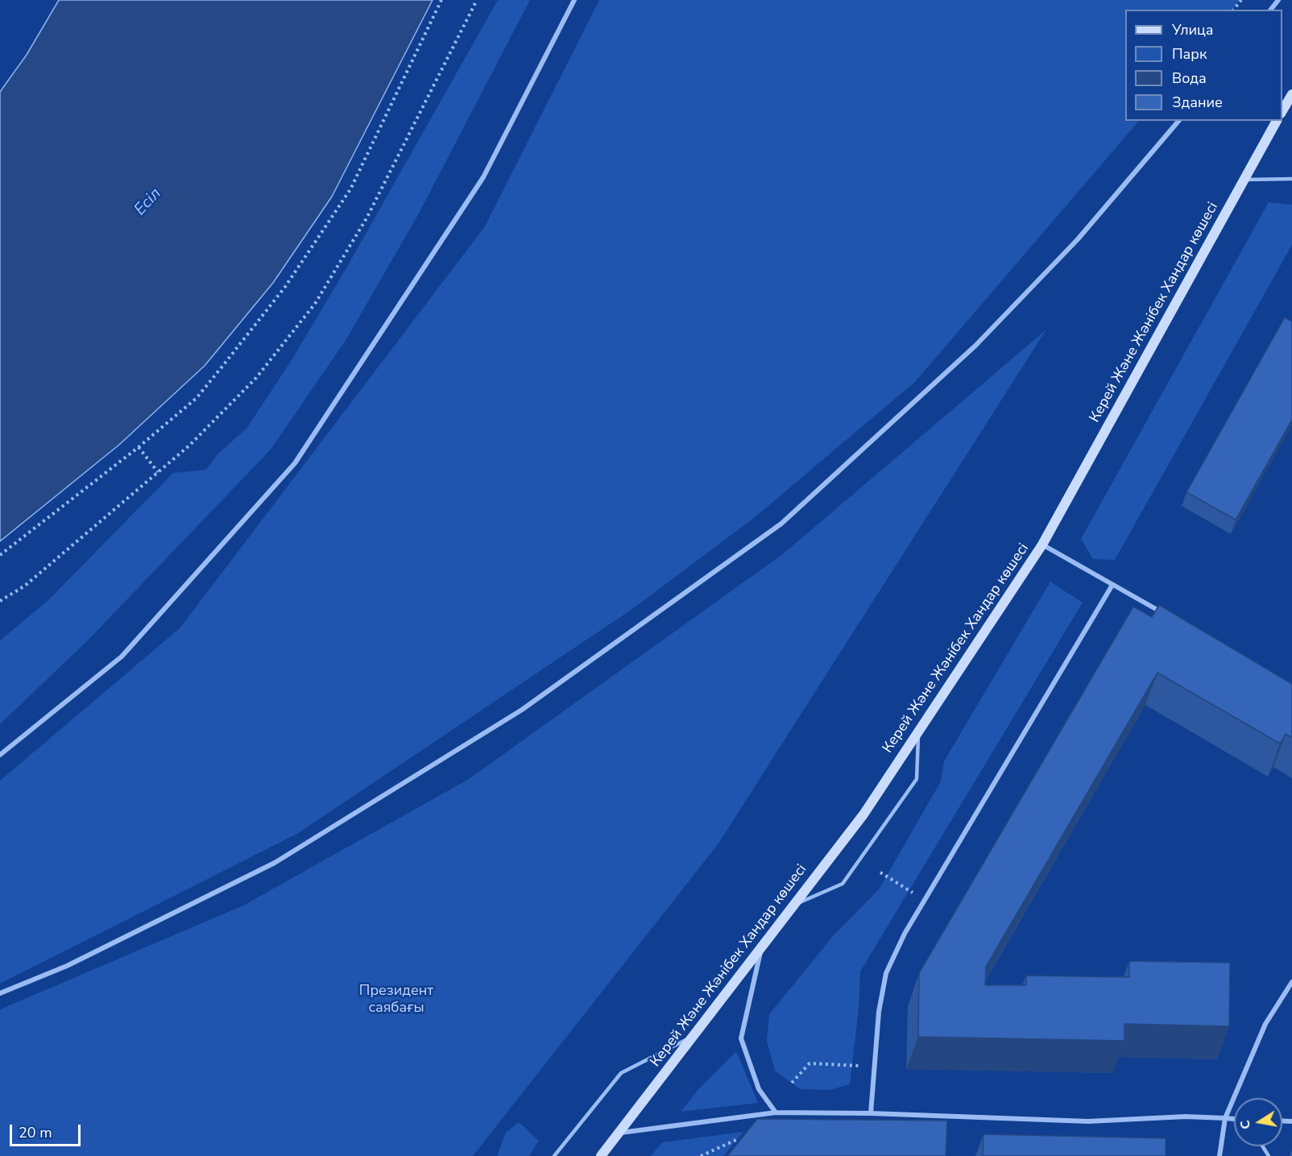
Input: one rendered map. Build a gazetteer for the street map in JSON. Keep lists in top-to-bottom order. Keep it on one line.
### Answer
{"streets":{"main road":["Керей Және Жәнібек Хандар көшесі"]},"water":["Есіл"],"parks":["Президент саябағы"],"legend":["Улица","Парк","Вода","Здание"],"scale_bar":"20 m","north":"left"}
